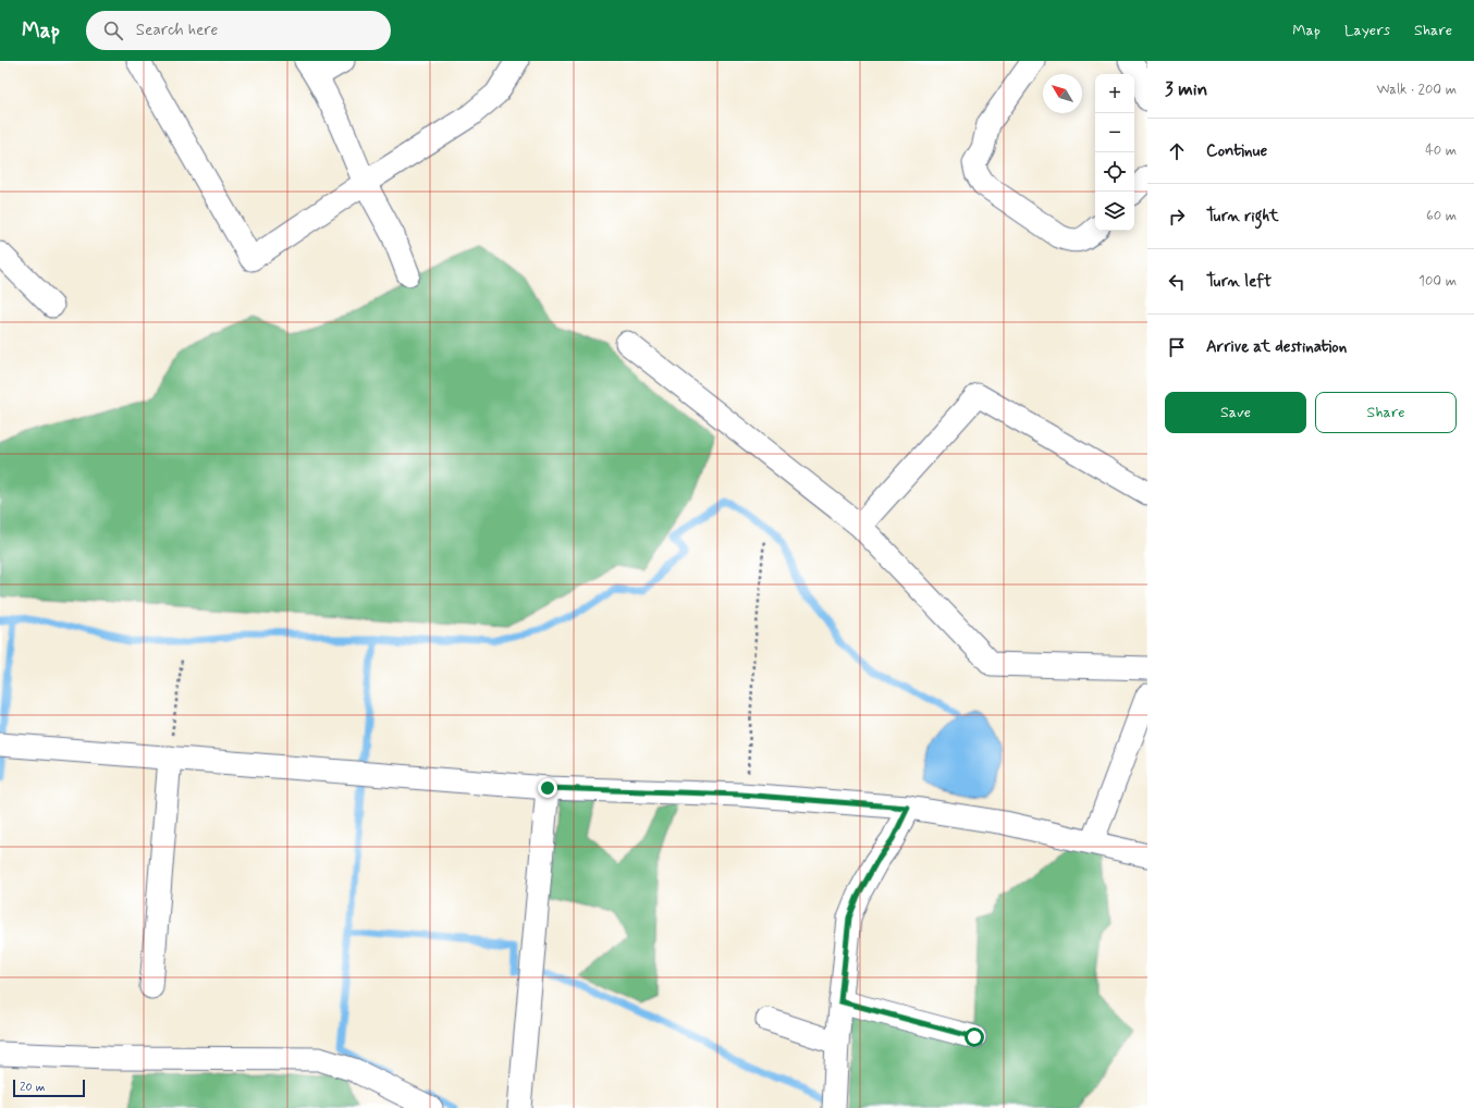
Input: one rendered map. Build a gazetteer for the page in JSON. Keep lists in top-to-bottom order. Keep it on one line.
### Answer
{"scale_bar":"20 m","north":"top left","page":{"header":"Map","search":"Search here","nav":["Map","Layers","Share"],"heading":["3 min","Walk · 200 m"],"map_buttons":["+","−"],"list":[["Continue","40 m"],["Turn right","60 m"],["Turn left","100 m"],"Arrive at destination"],"buttons":["Save","Share"],"scale":"20 m"}}
